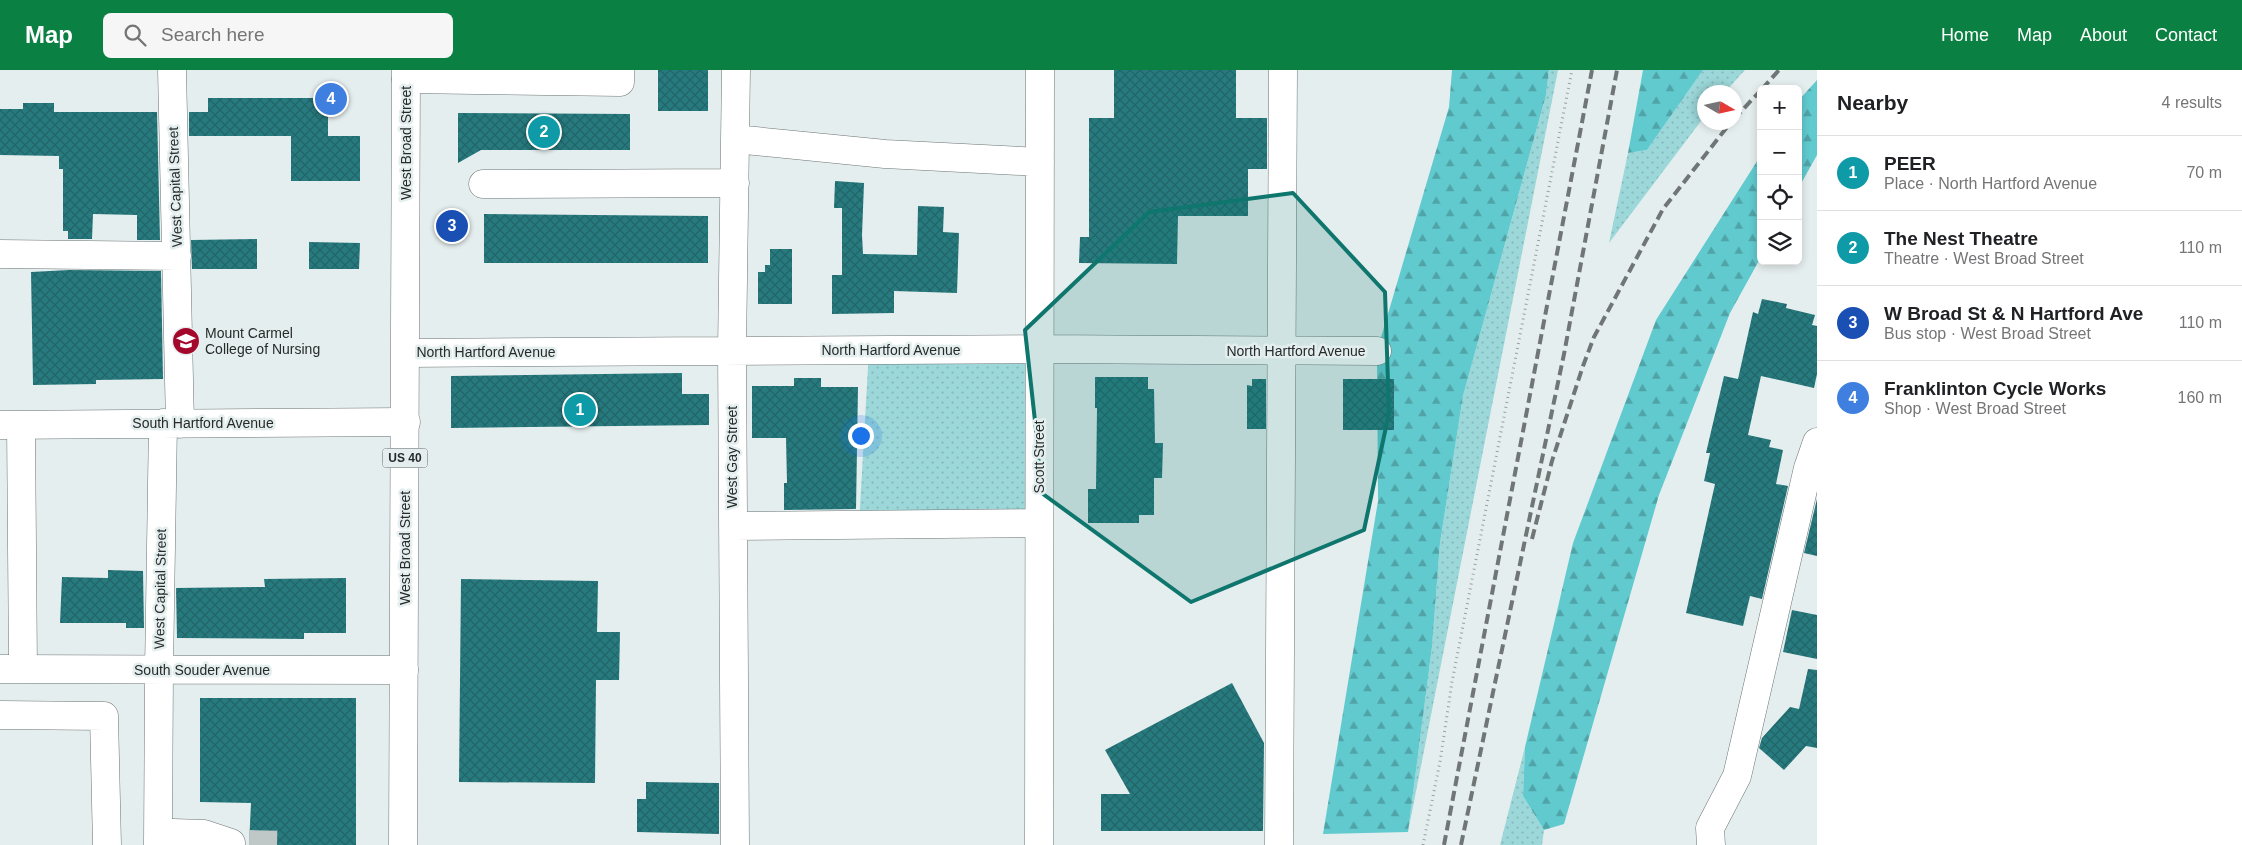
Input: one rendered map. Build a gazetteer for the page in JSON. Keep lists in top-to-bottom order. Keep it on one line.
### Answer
{"streets":{"street":["West Broad Street","West Capital Street","North Hartford Avenue","South Hartford Avenue","West Gay Street","Scott Street","US 40","South Souder Avenue"]},"crossings":[["West Broad Street","North Hartford Avenue"],["West Broad Street","South Hartford Avenue"],["West Broad Street","South Souder Avenue"],["West Capital Street","South Hartford Avenue"],["West Capital Street","South Souder Avenue"],["North Hartford Avenue","West Gay Street"],["North Hartford Avenue","Scott Street"]],"places":{"school or university":["Mount Carmel College of Nursing"]},"north":"right","page":{"header":"Map","search":"Search here","nav":["Home","Map","About","Contact"],"heading":["Nearby","4 results"],"pins":["4","2","3","1"],"map_buttons":["+","−"],"list":[{"mark":"1","name":"PEER","note":"Place · North Hartford Avenue","value":"70 m"},{"mark":"2","name":"The Nest Theatre","note":"Theatre · West Broad Street","value":"110 m"},{"mark":"3","name":"W Broad St & N Hartford Ave","note":"Bus stop · West Broad Street","value":"110 m"},{"mark":"4","name":"Franklinton Cycle Works","note":"Shop · West Broad Street","value":"160 m"}]}}
